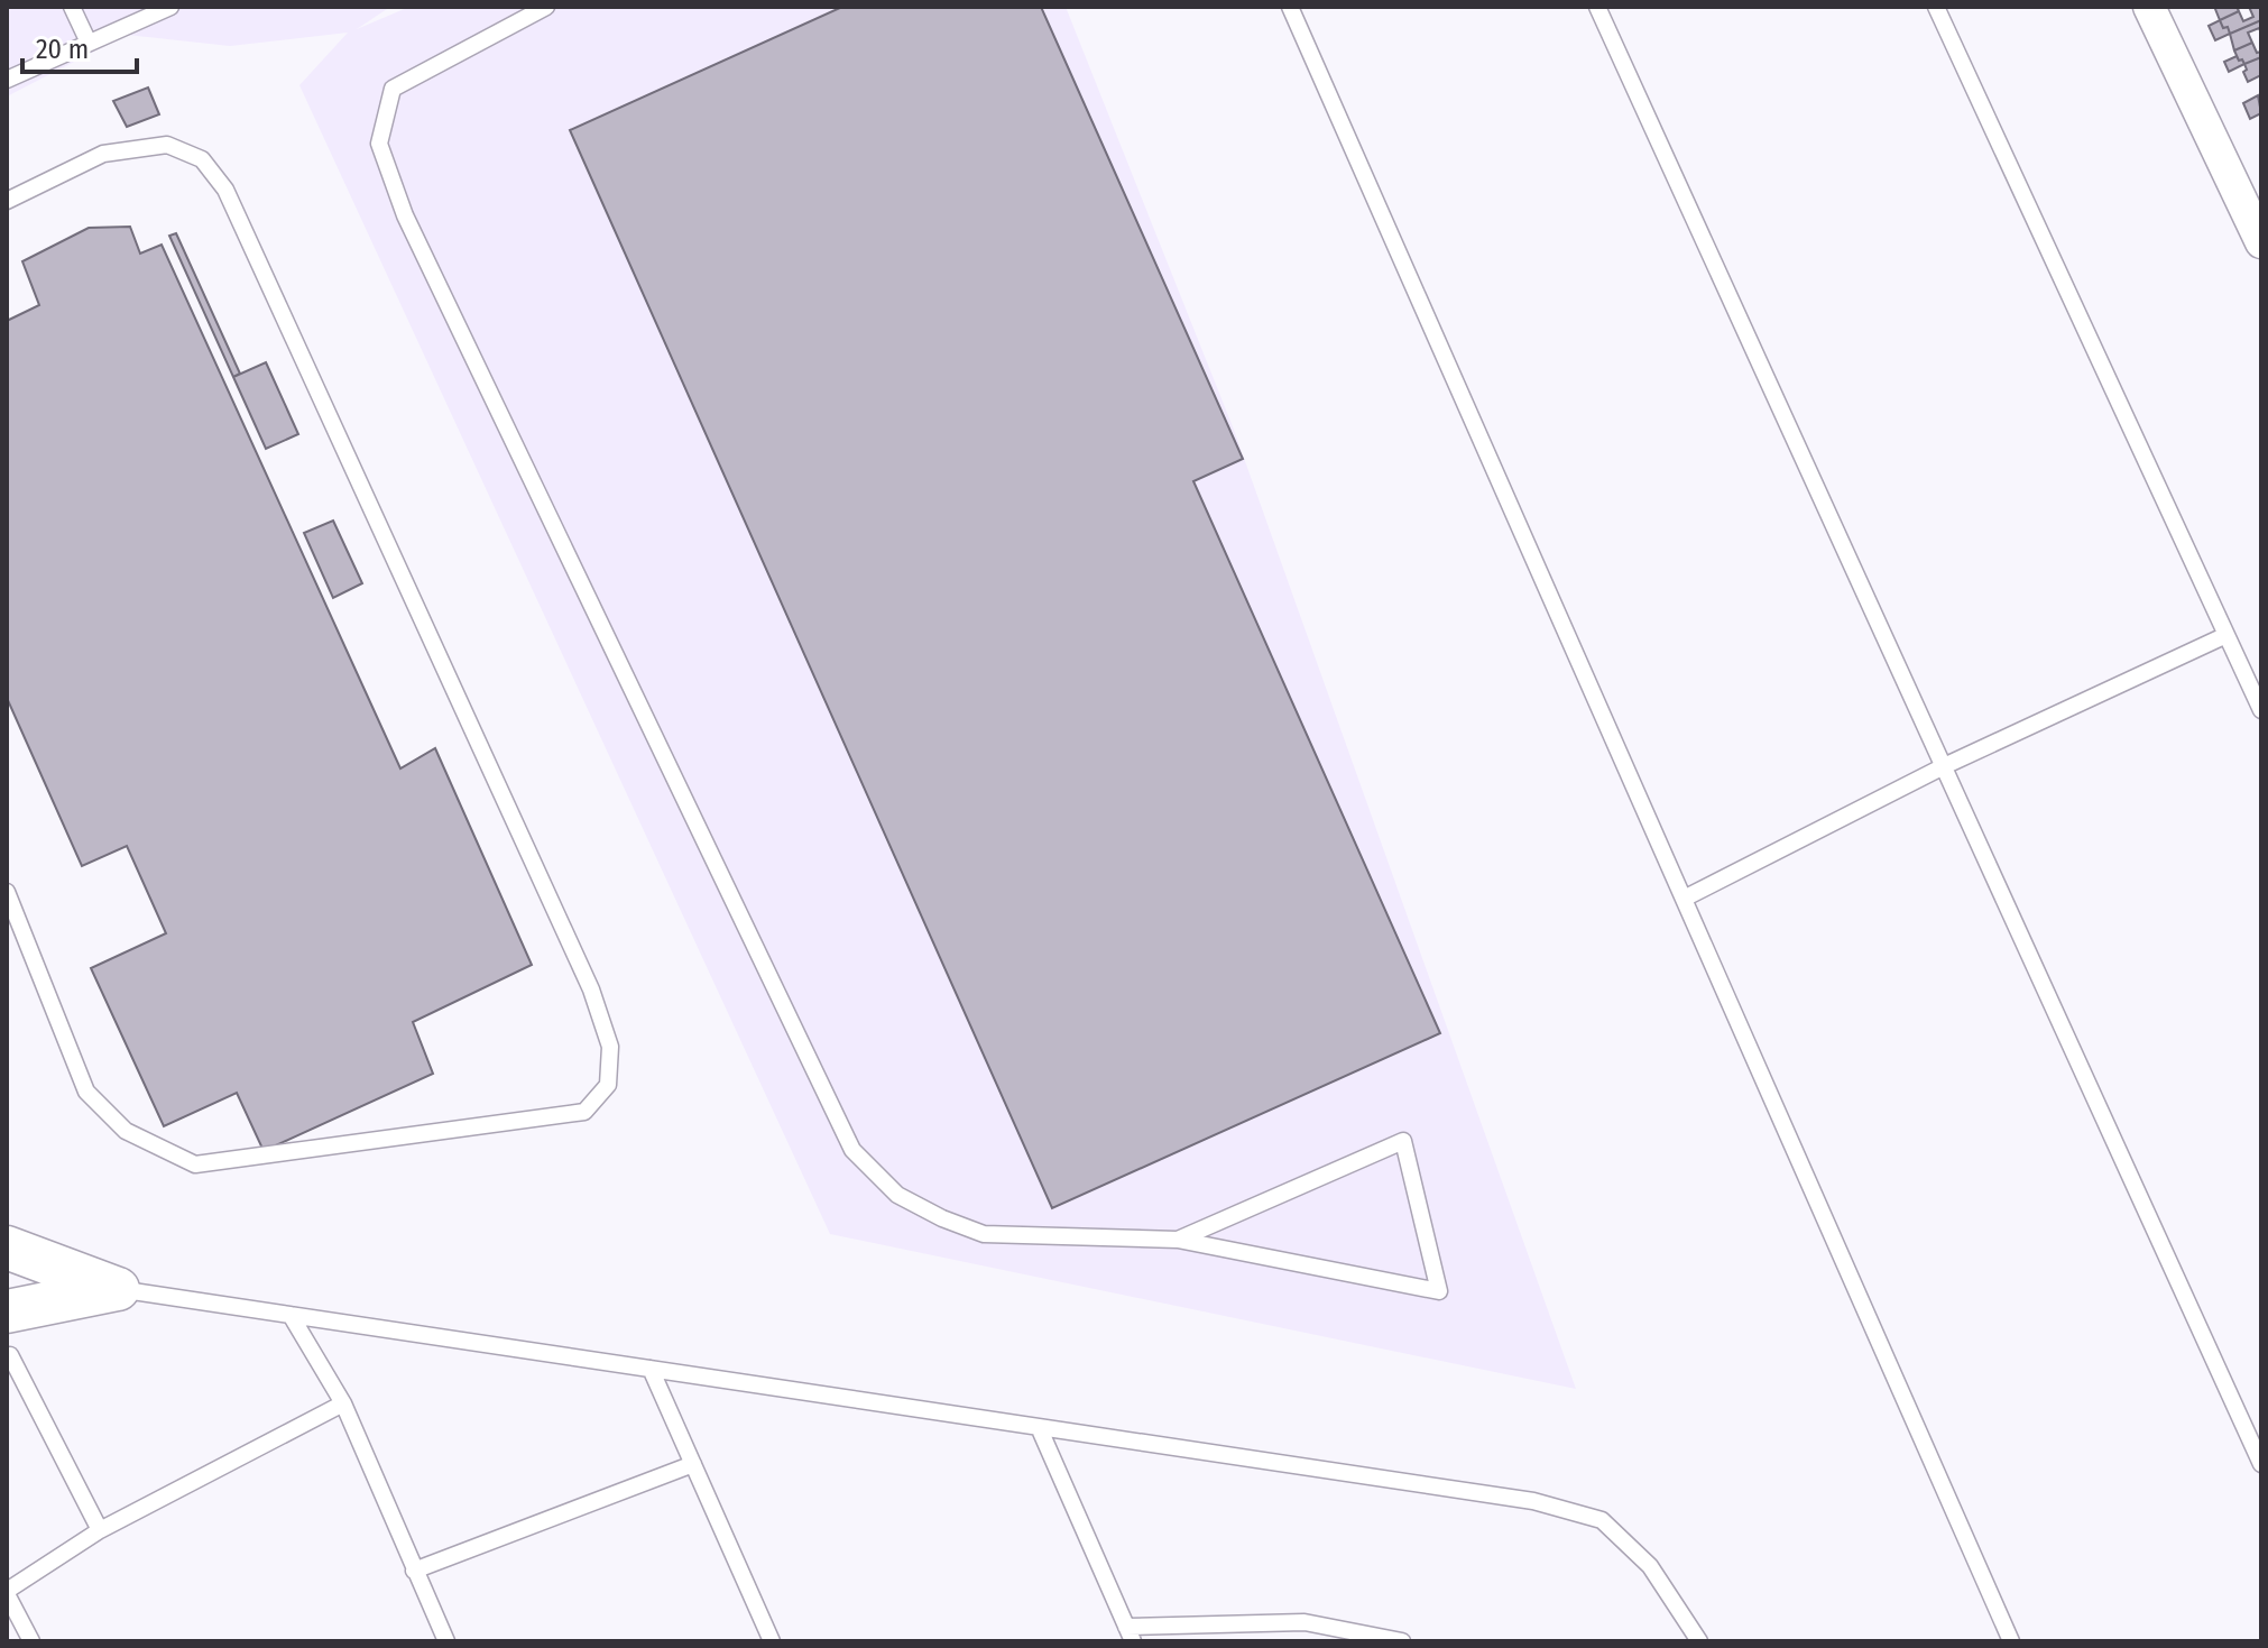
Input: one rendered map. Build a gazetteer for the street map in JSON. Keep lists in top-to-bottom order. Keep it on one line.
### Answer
{"scale_bar":"20 m"}
